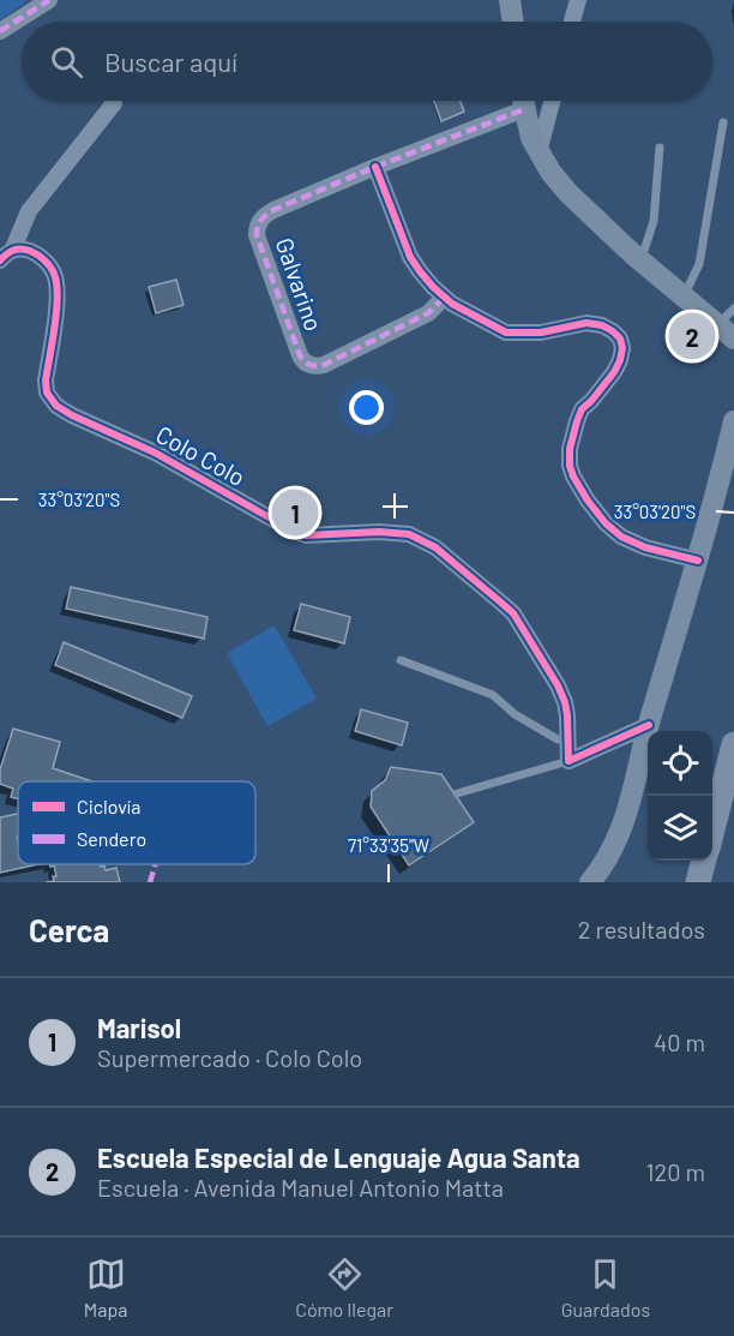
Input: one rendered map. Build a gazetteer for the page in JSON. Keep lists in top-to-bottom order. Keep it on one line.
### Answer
{"streets":{"street":["Galvarino","Colo Colo"]},"legend":["Ciclovía","Sendero"],"page":{"search":"Buscar aquí","pins":["2","1"],"heading":["Cerca","2 resultados"],"list":[{"mark":"1","name":"Marisol","note":"Supermercado · Colo Colo","value":"40 m"},{"mark":"2","name":"Escuela Especial de Lenguaje Agua Santa","note":"Escuela · Avenida Manuel Antonio Matta","value":"120 m"}],"nav":["Mapa","Cómo llegar","Guardados"]},"coordinates":["33°03'20\"S","71°33'35\"W"]}
